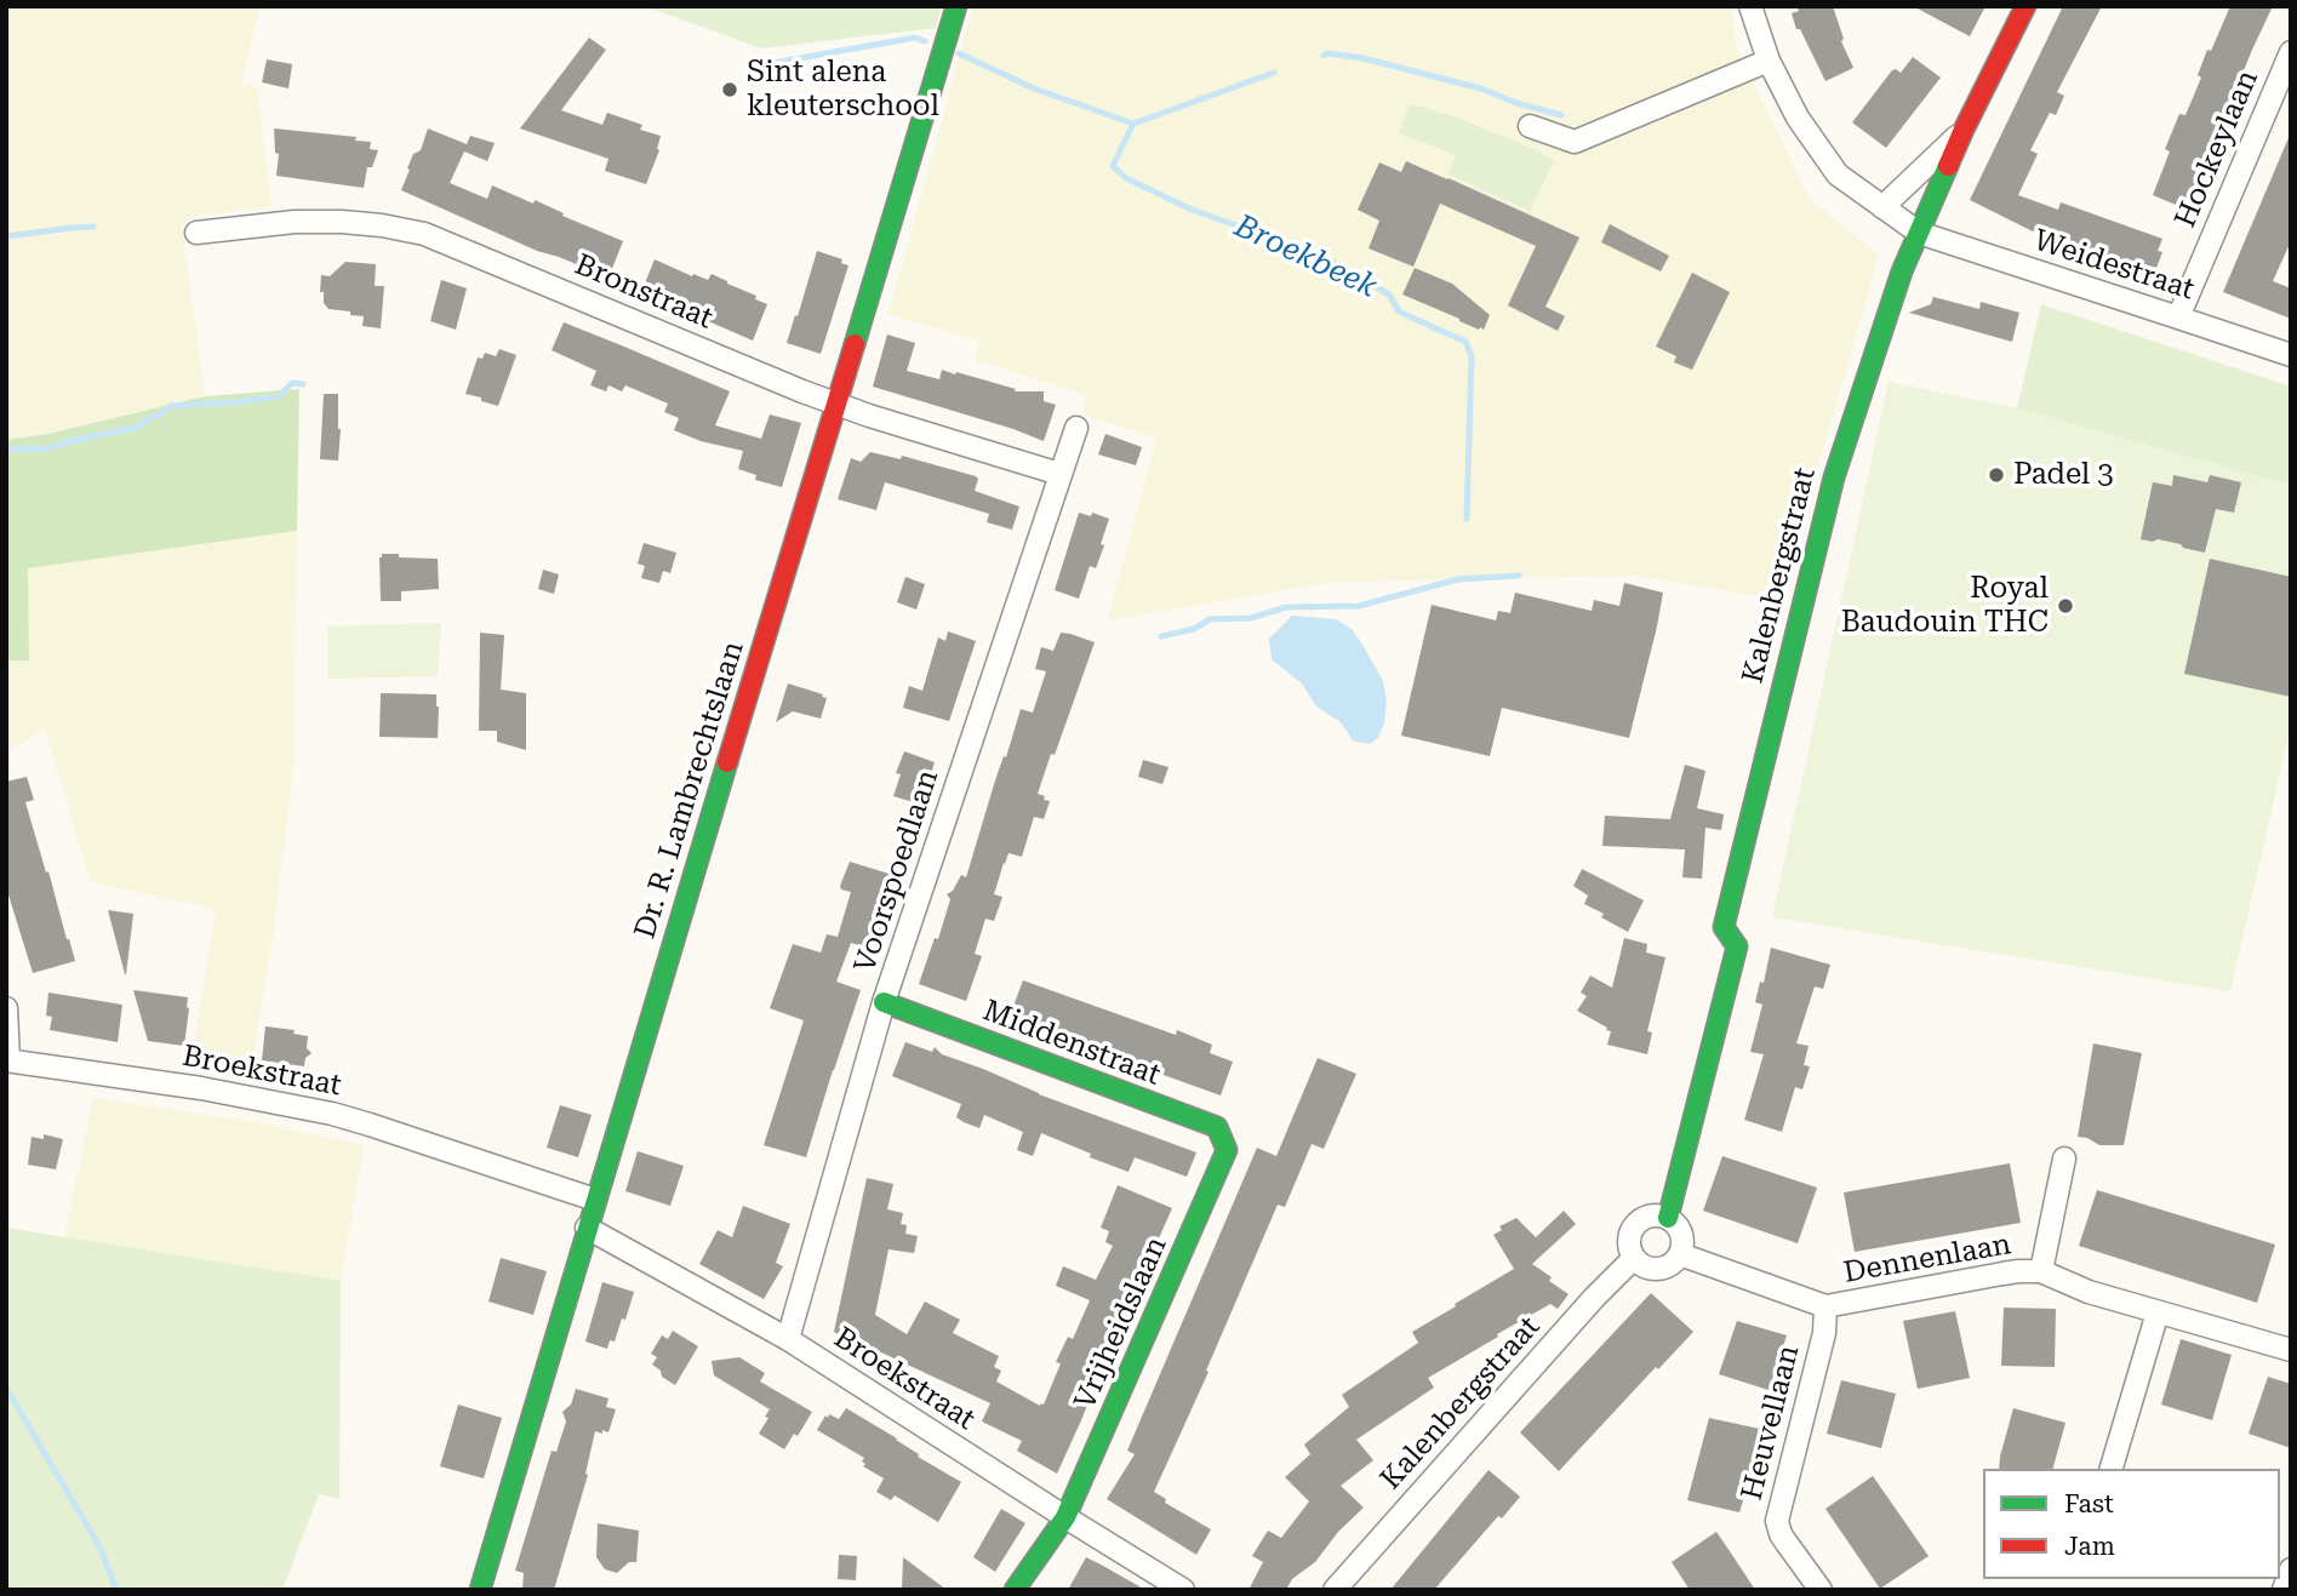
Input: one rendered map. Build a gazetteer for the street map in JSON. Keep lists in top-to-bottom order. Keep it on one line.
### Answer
{"streets":{"street":["Hockeylaan","Weidestraat","Bronstraat","Kalenbergstraat","Dr. R. Lambrechtslaan","Voorspoedlaan","Middenstraat","Broekstraat","Dennenlaan","Vrijheidslaan","Heuvellaan"]},"crossings":[["Hockeylaan","Weidestraat"],["Weidestraat","Kalenbergstraat"],["Bronstraat","Dr. R. Lambrechtslaan"],["Bronstraat","Voorspoedlaan"],["Kalenbergstraat","Dennenlaan"],["Dr. R. Lambrechtslaan","Broekstraat"],["Voorspoedlaan","Middenstraat"],["Voorspoedlaan","Broekstraat"],["Middenstraat","Vrijheidslaan"],["Broekstraat","Vrijheidslaan"],["Dennenlaan","Heuvellaan"]],"water":["Broekbeek"],"places":["Sint alena kleuterschool","Padel 3","Royal Baudouin THC"],"legend":["Fast","Jam"]}
